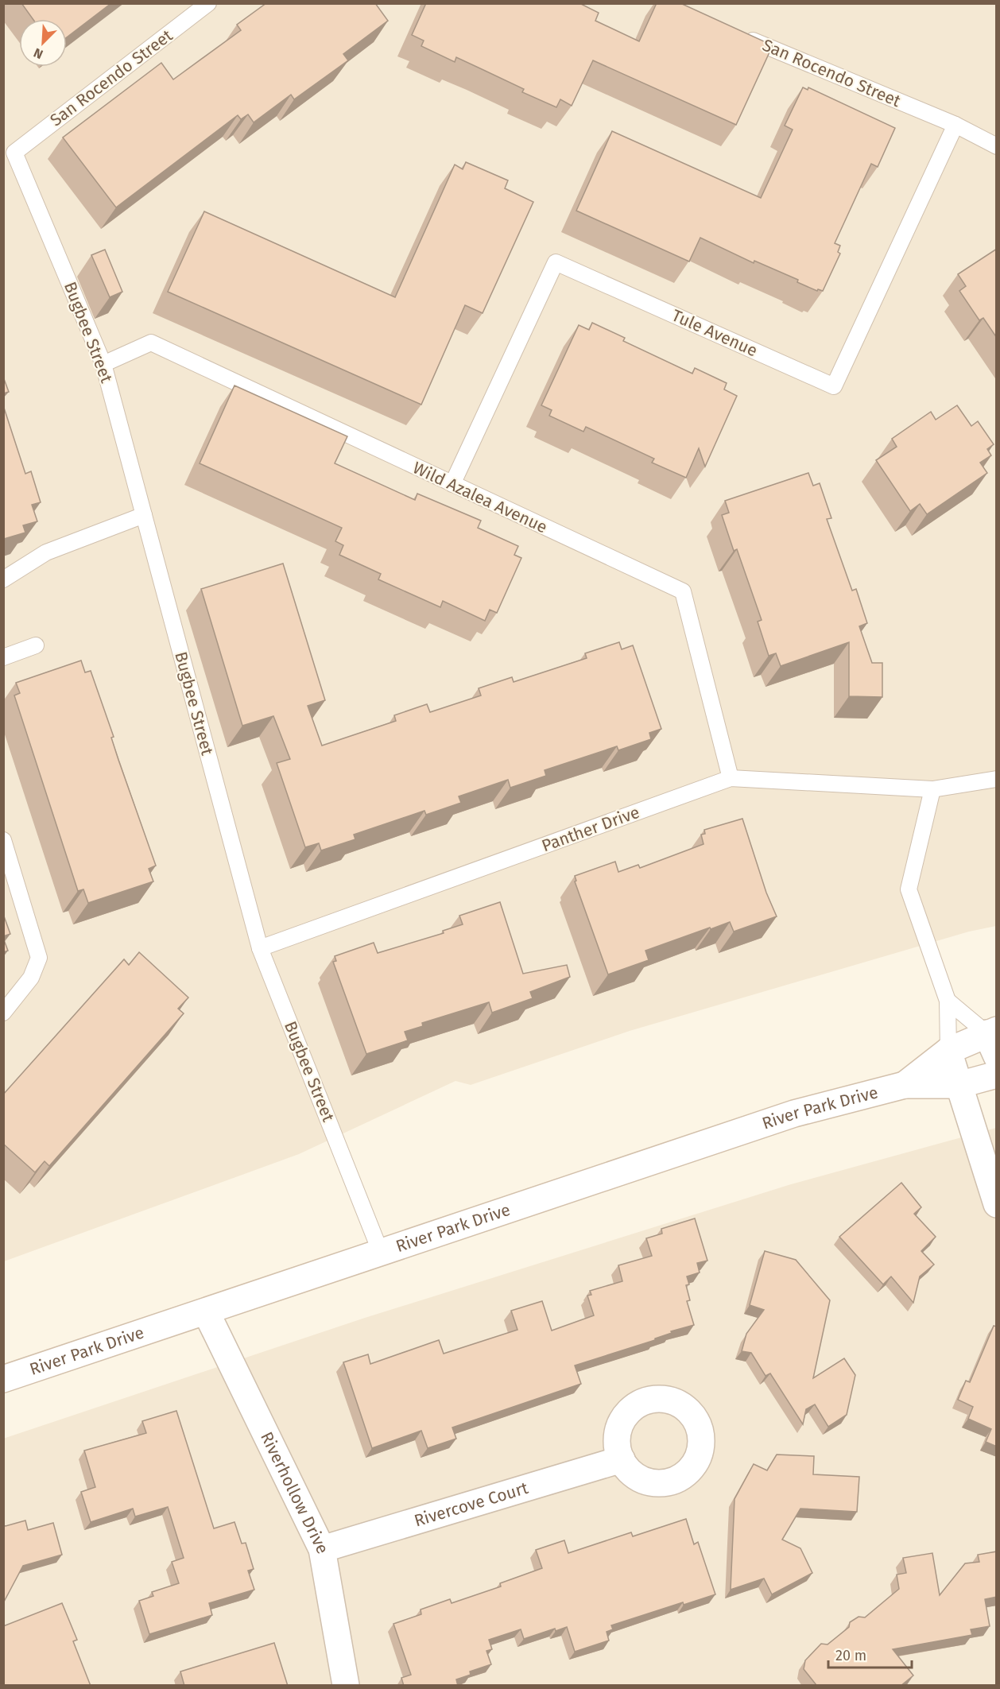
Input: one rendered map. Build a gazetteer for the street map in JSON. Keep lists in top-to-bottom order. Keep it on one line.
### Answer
{"streets":{"street":["River Park Drive","Riverhollow Drive","Rivercove Court"],"lane":["San Rocendo Street","Bugbee Street","Tule Avenue","Wild Azalea Avenue","Panther Drive"]},"crossings":[["San Rocendo Street","Bugbee Street"],["San Rocendo Street","Tule Avenue"],["Bugbee Street","Wild Azalea Avenue"],["Bugbee Street","Panther Drive"],["Bugbee Street","River Park Drive"],["Tule Avenue","Wild Azalea Avenue"],["Wild Azalea Avenue","Panther Drive"],["River Park Drive","Riverhollow Drive"],["Riverhollow Drive","Rivercove Court"]],"scale_bar":"20 m","north":"bottom left"}
